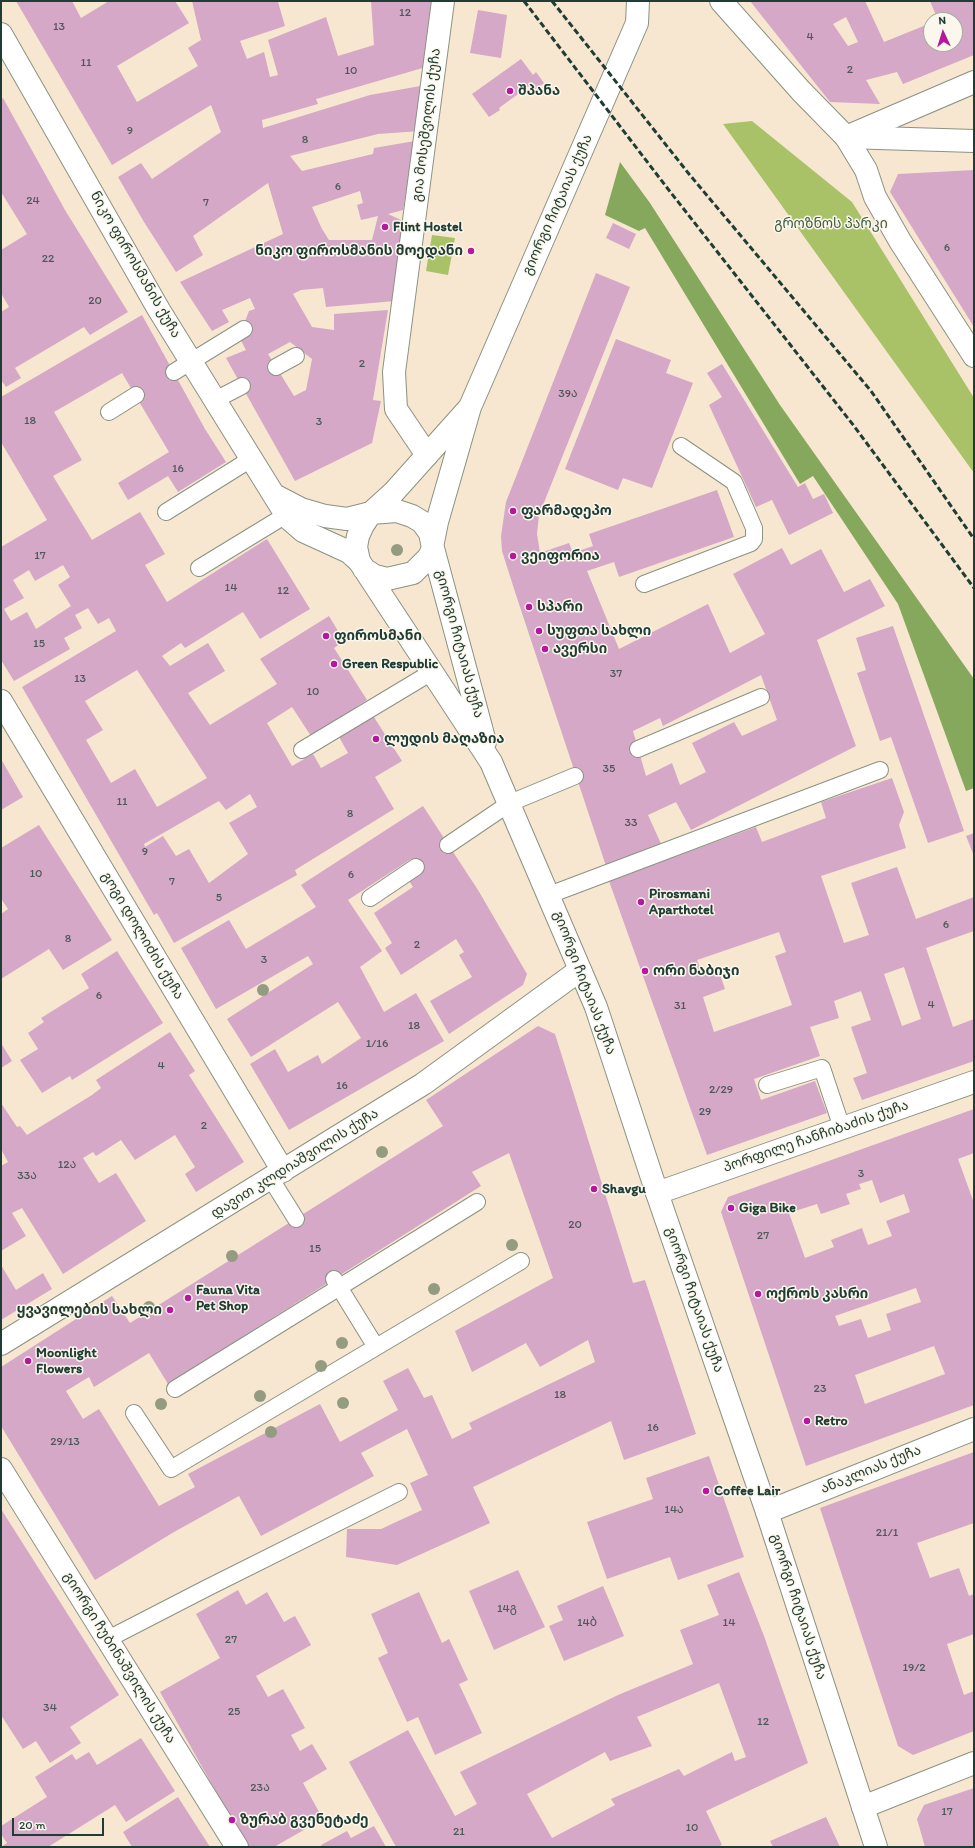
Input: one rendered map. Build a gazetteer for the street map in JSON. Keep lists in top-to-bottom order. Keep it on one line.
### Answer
{"streets":{"street":["გია მოსეშვილის ქუჩა","გიორგი ჩიტაიას ქუჩა","ნიკო ფიროსმანის ქუჩა","გოგი დოლიძის ქუჩა","პორფილე ჩანჩიბაძის ქუჩა","დავით კლდიაშვილის ქუჩა","ანაკლიას ქუჩა","გიორგი ჩუბინაშვილის ქუჩა"]},"crossings":[["გია მოსეშვილის ქუჩა","გიორგი ჩიტაიას ქუჩა"],["გიორგი ჩიტაიას ქუჩა","ნიკო ფიროსმანის ქუჩა"],["გიორგი ჩიტაიას ქუჩა","პორფილე ჩანჩიბაძის ქუჩა"],["გიორგი ჩიტაიას ქუჩა","დავით კლდიაშვილის ქუჩა"],["გიორგი ჩიტაიას ქუჩა","ანაკლიას ქუჩა"],["გოგი დოლიძის ქუჩა","დავით კლდიაშვილის ქუჩა"]],"parks":["გროზნოს პარკი"],"places":["შპანა","Flint Hostel","ნიკო ფიროსმანის მოედანი","ფარმადეპო","ვეიფორია","სპარი","სუფთა სახლი","ფიროსმანი","ავერსი","Green Respublic","ლუდის მაღაზია","Pirosmani Aparthotel","ორი ნაბიჯი","Shavgu","Giga Bike","ოქროს კასრი","Fauna Vita Pet Shop","ყვავილების სახლი","Moonlight Flowers","Retro","Coffee Lair","ზურაბ გვენეტაძე"],"house_numbers":["12","13","4","11","2","10","9","8","6","24","7","6","22","20","2","39ა","18","3","16","17","14","12","15","37","13","10","35","11","8","33","9","10","6","7","5","6","8","2","3","6","4","31","18","1/16","4","16","2/29","29","2","12ა","3","33ა","20","27","15","23","18","16","29/13","14ა","21/1","14გ","14ბ","14","27","19/2","34","25","12","23ა","17","10","21"],"scale_bar":"20 m","north":"top"}
